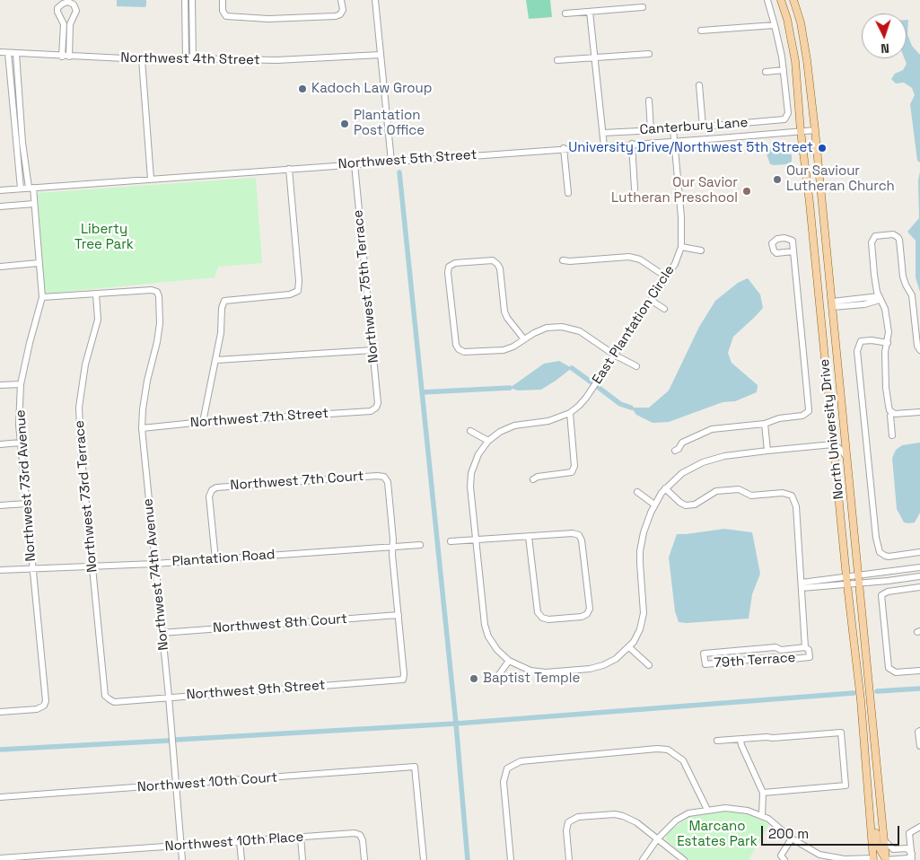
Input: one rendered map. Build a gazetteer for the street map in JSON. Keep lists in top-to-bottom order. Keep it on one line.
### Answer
{"streets":{"main road":["North University Drive"],"street":["Northwest 4th Street","Canterbury Lane","Northwest 5th Street","Northwest 75th Terrace","East Plantation Circle","Northwest 7th Street","Northwest 7th Court","Northwest 73rd Avenue","Northwest 73rd Terrace","Plantation Road","Northwest 74th Avenue","Northwest 8th Court","79th Terrace","Northwest 9th Street","Northwest 10th Court","Northwest 10th Place"]},"crossings":[["Northwest 4th Street","Northwest 73rd Avenue"],["Canterbury Lane","East Plantation Circle"],["Northwest 5th Street","Northwest 75th Terrace"],["Northwest 5th Street","East Plantation Circle"],["Northwest 5th Street","North University Drive"],["Northwest 5th Street","Northwest 73rd Avenue"],["Northwest 75th Terrace","Northwest 7th Street"],["Northwest 7th Street","Northwest 74th Avenue"],["Northwest 7th Court","Plantation Road"],["Northwest 73rd Avenue","Plantation Road"],["Northwest 73rd Terrace","Plantation Road"],["Northwest 73rd Terrace","Northwest 74th Avenue"],["Northwest 73rd Terrace","Northwest 9th Street"],["Plantation Road","Northwest 74th Avenue"],["Northwest 74th Avenue","Northwest 8th Court"],["Northwest 74th Avenue","Northwest 9th Street"],["Northwest 74th Avenue","Northwest 10th Court"],["Northwest 74th Avenue","Northwest 10th Place"],["Northwest 8th Court","Northwest 9th Street"]],"parks":["Liberty Tree Park","Marcano Estates Park"],"places":["Kadoch Law Group","Plantation Post Office","University Drive/Northwest 5th Street","Our Saviour Lutheran Church","Our Savior Lutheran Preschool","Baptist Temple"],"scale_bar":"200 m","north":"bottom"}
